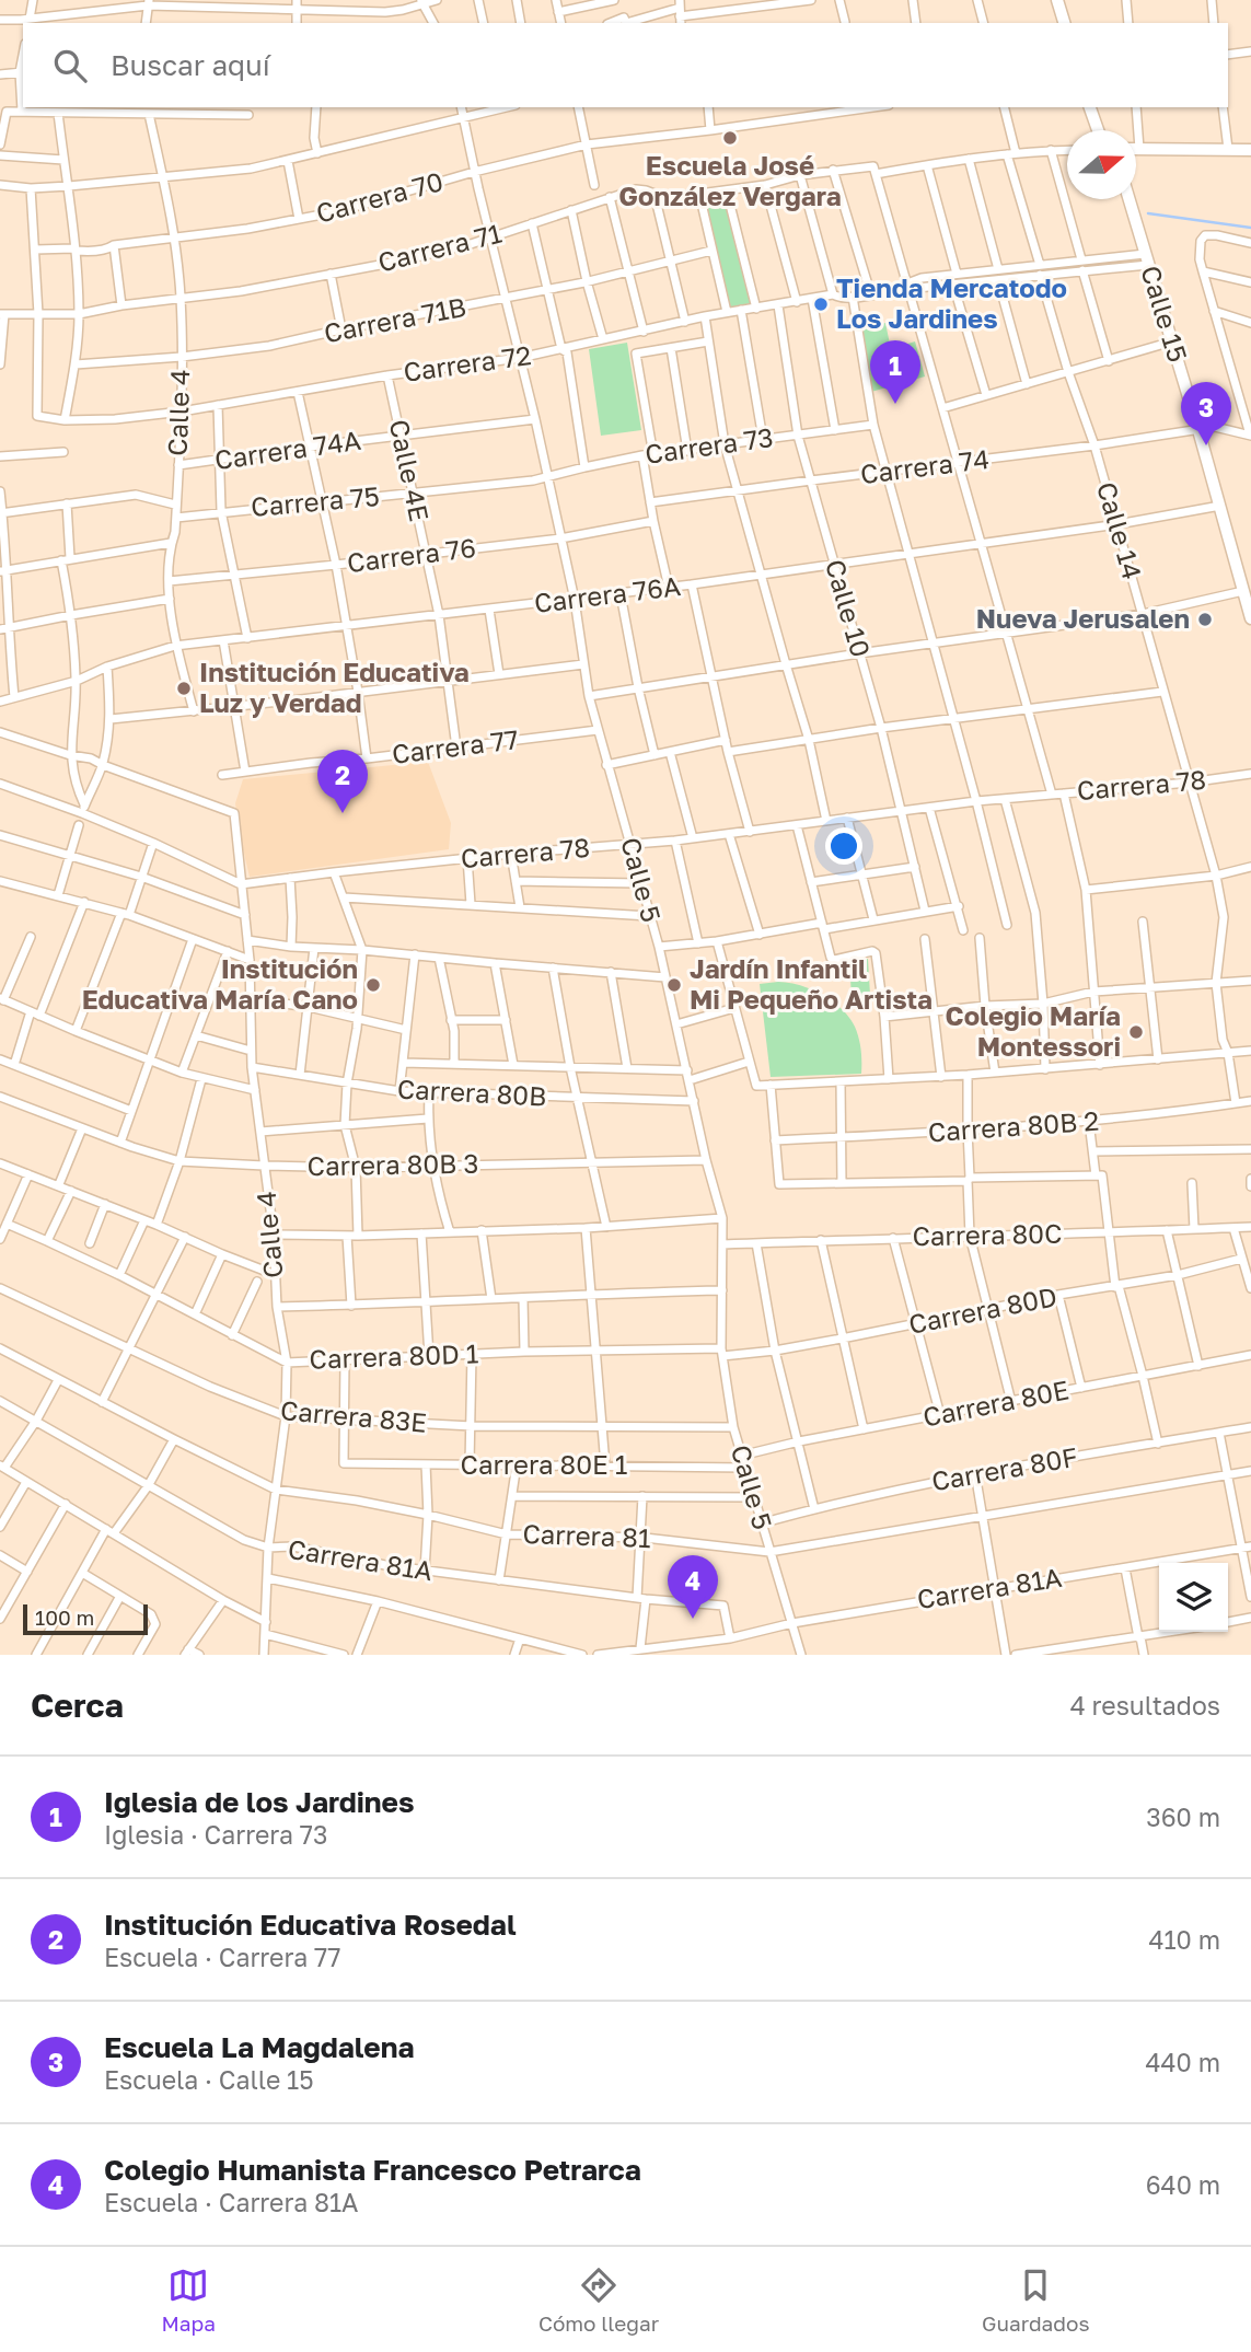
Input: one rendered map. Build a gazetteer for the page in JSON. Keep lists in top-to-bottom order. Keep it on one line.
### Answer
{"streets":{"street":["Carrera 70","Carrera 71","Calle 15","Carrera 71B","Carrera 72","Calle 4","Carrera 73","Carrera 74A","Carrera 74","Calle 4E","Carrera 75","Calle 14","Carrera 76","Carrera 76A","Calle 10","Carrera 77","Carrera 78","Calle 5","Carrera 80B","Carrera 80B 2","Carrera 80B 3","Carrera 80C","Carrera 80D","Carrera 80D 1","Carrera 80E","Carrera 83E","Carrera 80E 1","Carrera 80F","Carrera 81","Carrera 81A"]},"crossings":[["Carrera 70","Calle 4"],["Carrera 70","Calle 5"],["Carrera 71","Carrera 72"],["Carrera 71","Calle 4"],["Carrera 71","Calle 5"],["Calle 15","Carrera 72"],["Calle 15","Carrera 74"],["Calle 15","Carrera 76A"],["Carrera 71B","Calle 4"],["Carrera 71B","Calle 5"],["Carrera 72","Calle 4"],["Carrera 72","Calle 4E"],["Carrera 72","Calle 14"],["Carrera 72","Calle 10"],["Carrera 72","Calle 5"],["Calle 4","Carrera 74A"],["Calle 4","Carrera 75"],["Calle 4","Carrera 76"],["Calle 4","Carrera 76A"],["Calle 4","Carrera 78"],["Calle 4","Carrera 80B"],["Calle 4","Carrera 80B 3"],["Calle 4","Carrera 80D 1"],["Calle 4","Carrera 83E"],["Calle 4","Carrera 81"],["Calle 4","Carrera 81A"],["Carrera 73","Carrera 75"],["Carrera 73","Calle 10"],["Carrera 73","Calle 5"],["Carrera 74A","Calle 4E"],["Carrera 74A","Calle 5"],["Carrera 74","Calle 14"],["Carrera 74","Calle 10"],["Calle 4E","Carrera 75"],["Calle 4E","Carrera 76"],["Calle 4E","Carrera 76A"],["Calle 4E","Carrera 77"],["Carrera 75","Calle 5"],["Calle 14","Carrera 76A"],["Calle 14","Carrera 78"],["Calle 14","Carrera 80B 2"],["Carrera 76","Calle 5"],["Carrera 76A","Calle 10"],["Carrera 76A","Calle 5"],["Calle 10","Carrera 78"],["Carrera 77","Calle 5"],["Carrera 78","Calle 5"],["Calle 5","Carrera 80B"],["Calle 5","Carrera 80B 3"],["Calle 5","Carrera 80C"],["Calle 5","Carrera 80D"],["Calle 5","Carrera 80D 1"],["Calle 5","Carrera 80E"],["Calle 5","Carrera 83E"],["Calle 5","Carrera 80E 1"],["Calle 5","Carrera 80F"],["Calle 5","Carrera 81"],["Calle 5","Carrera 81A"],["Carrera 80D","Carrera 80D 1"],["Carrera 83E","Carrera 80E 1"]],"places":["Escuela José González Vergara","Tienda Mercatodo Los Jardines","Nueva Jerusalen","Institución Educativa Luz y Verdad","Institución Educativa María Cano","Jardín Infantil Mi Pequeño Artista","Colegio María Montessori"],"scale_bar":"100 m","north":"right","page":{"search":"Buscar aquí","pins":["1","3","2","4"],"scale":"100 m","heading":["Cerca","4 resultados"],"list":[{"mark":"1","name":"Iglesia de los Jardines","note":"Iglesia · Carrera 73","value":"360 m"},{"mark":"2","name":"Institución Educativa Rosedal","note":"Escuela · Carrera 77","value":"410 m"},{"mark":"3","name":"Escuela La Magdalena","note":"Escuela · Calle 15","value":"440 m"},{"mark":"4","name":"Colegio Humanista Francesco Petrarca","note":"Escuela · Carrera 81A","value":"640 m"}],"nav":["Mapa","Cómo llegar","Guardados"]}}
